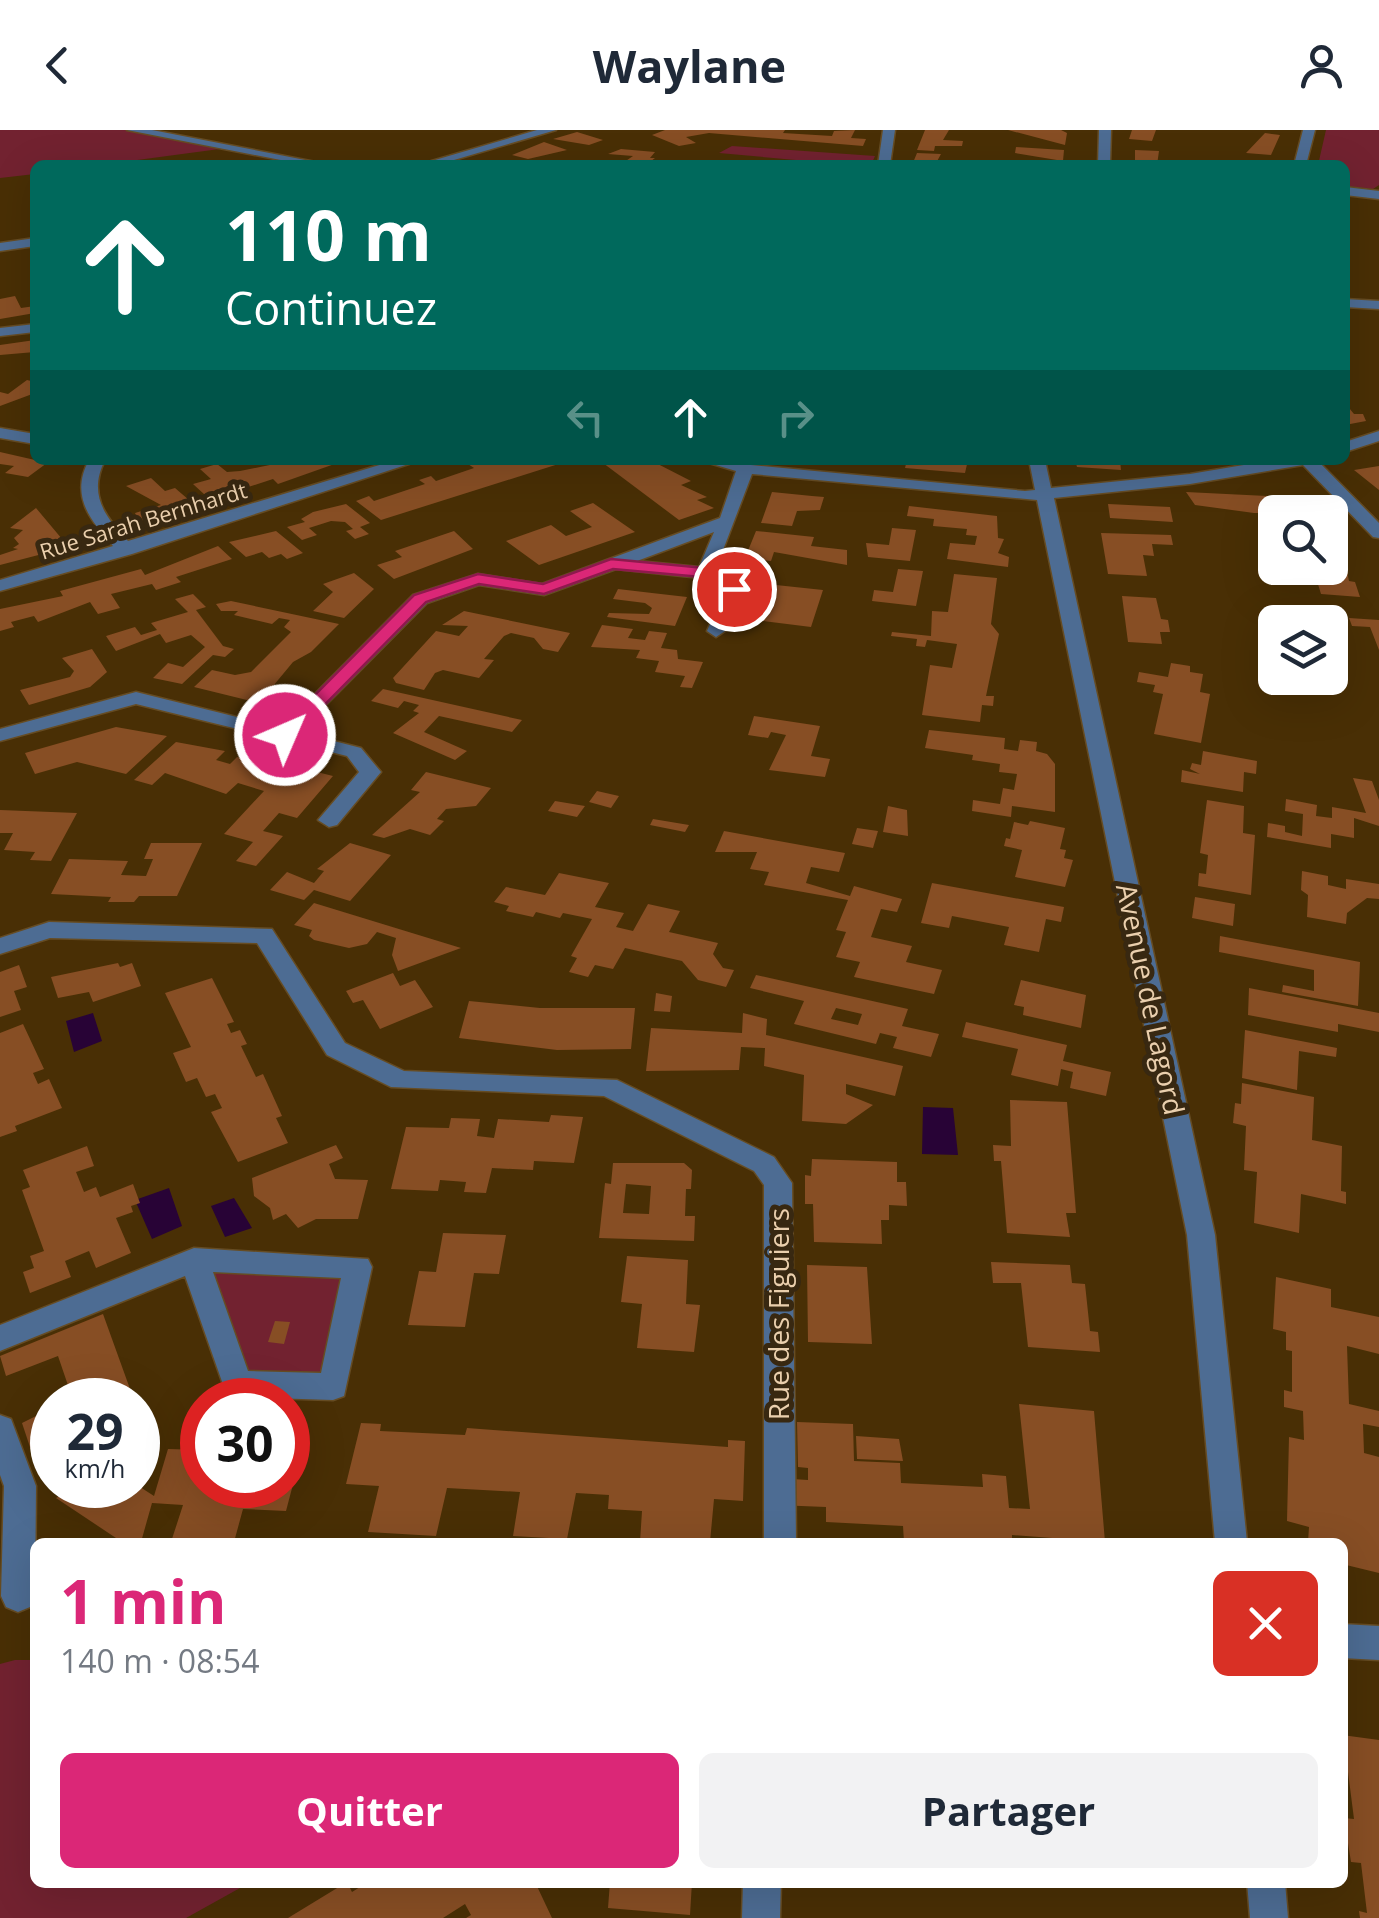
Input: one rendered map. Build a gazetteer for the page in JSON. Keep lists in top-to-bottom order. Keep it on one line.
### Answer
{"streets":{"street":["Rue Sarah Bernhardt","Avenue de Lagord","Rue des Figuiers"]},"page":{"header":"Waylane","turn":["110 m","Continuez"],"speed":"29 km/h","limit":"30","heading":["1 min","140 m · 08:54"],"buttons":["Quitter","Partager"]}}
